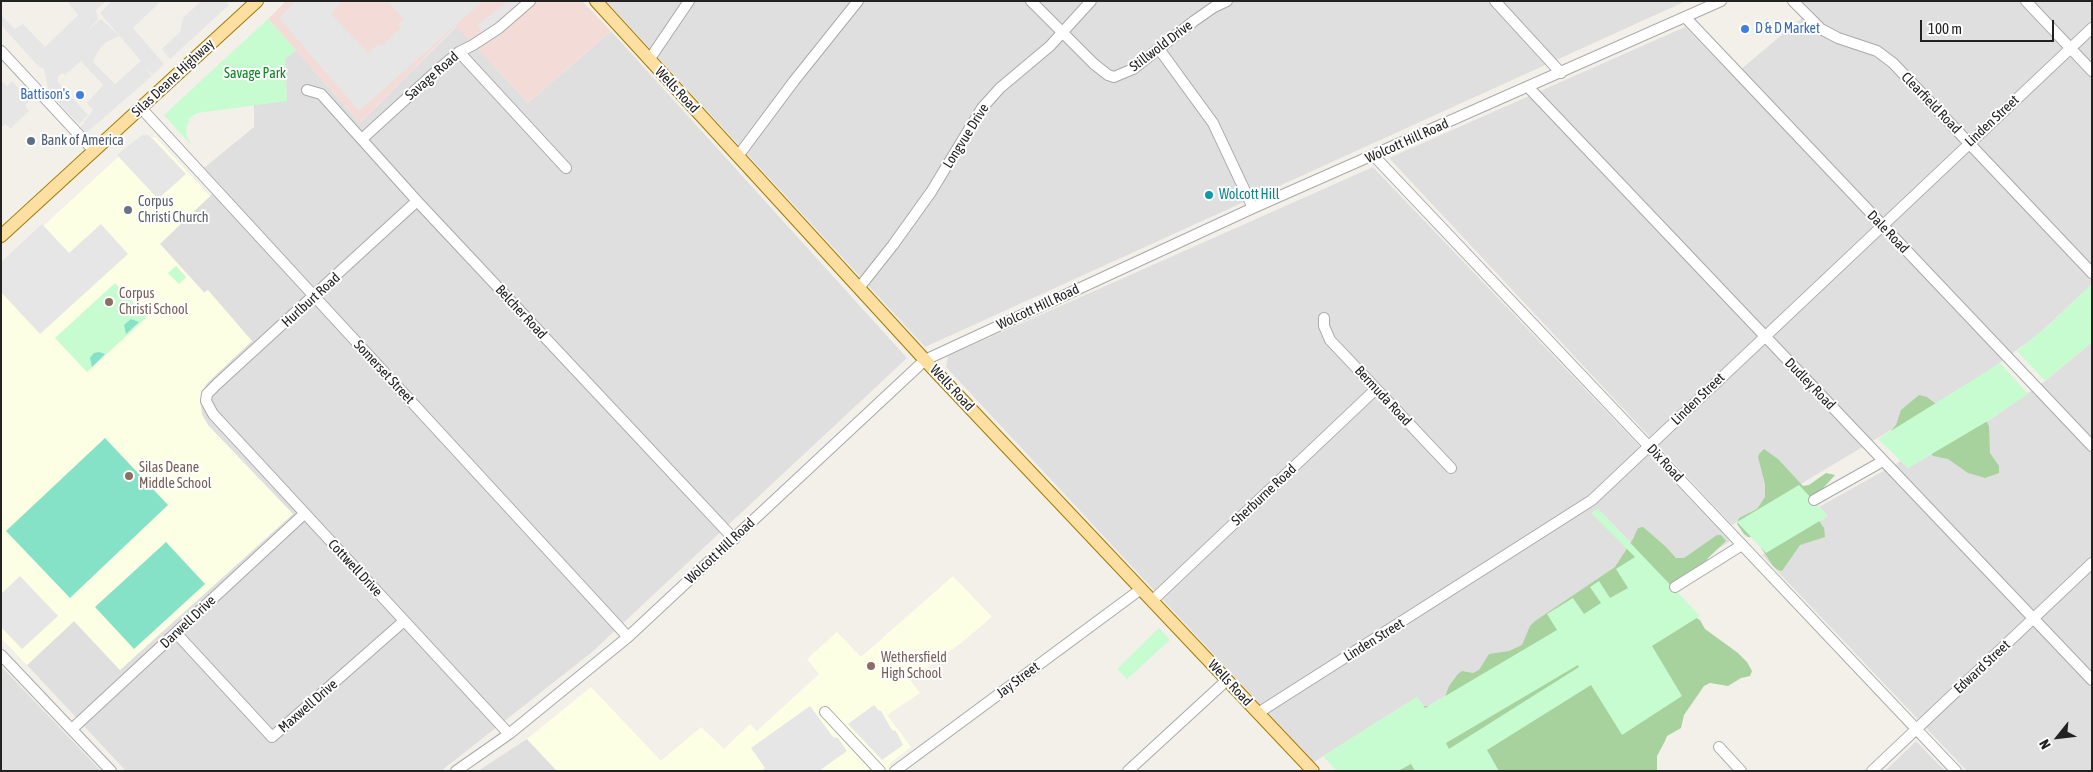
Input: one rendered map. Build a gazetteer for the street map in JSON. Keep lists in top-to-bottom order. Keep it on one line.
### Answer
{"streets":{"main road":["Silas Deane Highway","Wells Road"],"street":["Stillwold Drive","Savage Road","Clearfield Road","Linden Street","Longvue Drive","Wolcott Hill Road","Dale Road","Hurlburt Road","Belcher Road","Somerset Street","Dudley Road","Bermuda Road","Dix Road","Sherburne Road","Cottwell Drive","Darwell Drive","Edward Street","Jay Street","Maxwell Drive"]},"crossings":[["Stillwold Drive","Longvue Drive"],["Savage Road","Belcher Road"],["Silas Deane Highway","Somerset Street"],["Wells Road","Linden Street"],["Wells Road","Longvue Drive"],["Wells Road","Wolcott Hill Road"],["Wells Road","Sherburne Road"],["Wells Road","Jay Street"],["Clearfield Road","Linden Street"],["Linden Street","Dale Road"],["Linden Street","Dudley Road"],["Linden Street","Dix Road"],["Wolcott Hill Road","Dale Road"],["Wolcott Hill Road","Belcher Road"],["Wolcott Hill Road","Somerset Street"],["Wolcott Hill Road","Dudley Road"],["Wolcott Hill Road","Dix Road"],["Wolcott Hill Road","Cottwell Drive"],["Hurlburt Road","Belcher Road"],["Hurlburt Road","Somerset Street"],["Hurlburt Road","Cottwell Drive"],["Dudley Road","Edward Street"],["Bermuda Road","Sherburne Road"],["Dix Road","Edward Street"],["Cottwell Drive","Darwell Drive"],["Cottwell Drive","Maxwell Drive"],["Darwell Drive","Maxwell Drive"]],"parks":["Savage Park"],"places":["D & D Market","Battison's","Bank of America","Wolcott Hill","Corpus Christi Church","Corpus Christi School","Silas Deane Middle School","Wethersfield High School"],"scale_bar":"100 m","north":"bottom left"}
